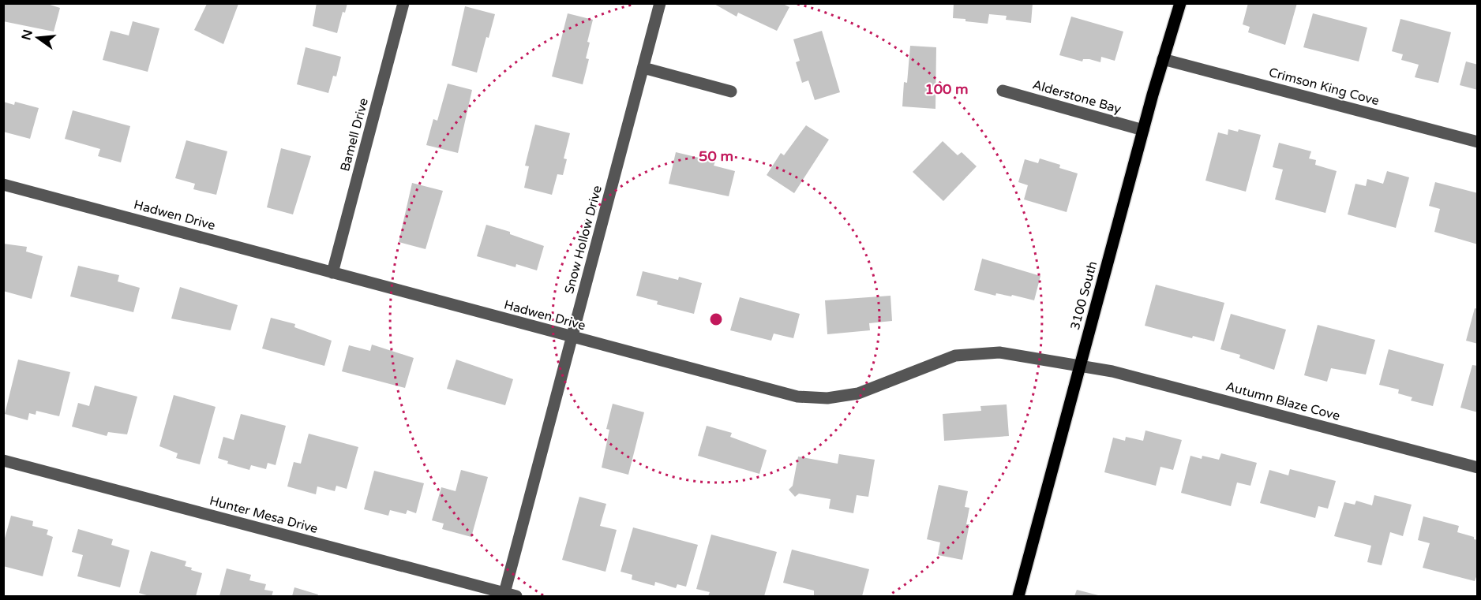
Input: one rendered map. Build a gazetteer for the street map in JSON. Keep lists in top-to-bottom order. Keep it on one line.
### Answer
{"streets":{"main road":["3100 South"],"street":["Crimson King Cove","Alderstone Bay","Bamell Drive","Hadwen Drive","Snow Hollow Drive","Autumn Blaze Cove","Hunter Mesa Drive"]},"crossings":[["Crimson King Cove","3100 South"],["Alderstone Bay","3100 South"],["Bamell Drive","Hadwen Drive"],["Hadwen Drive","Snow Hollow Drive"],["Hadwen Drive","3100 South"],["Hadwen Drive","Autumn Blaze Cove"],["Snow Hollow Drive","Hunter Mesa Drive"],["3100 South","Autumn Blaze Cove"]],"north":"left","rings":["100 m","50 m"]}
